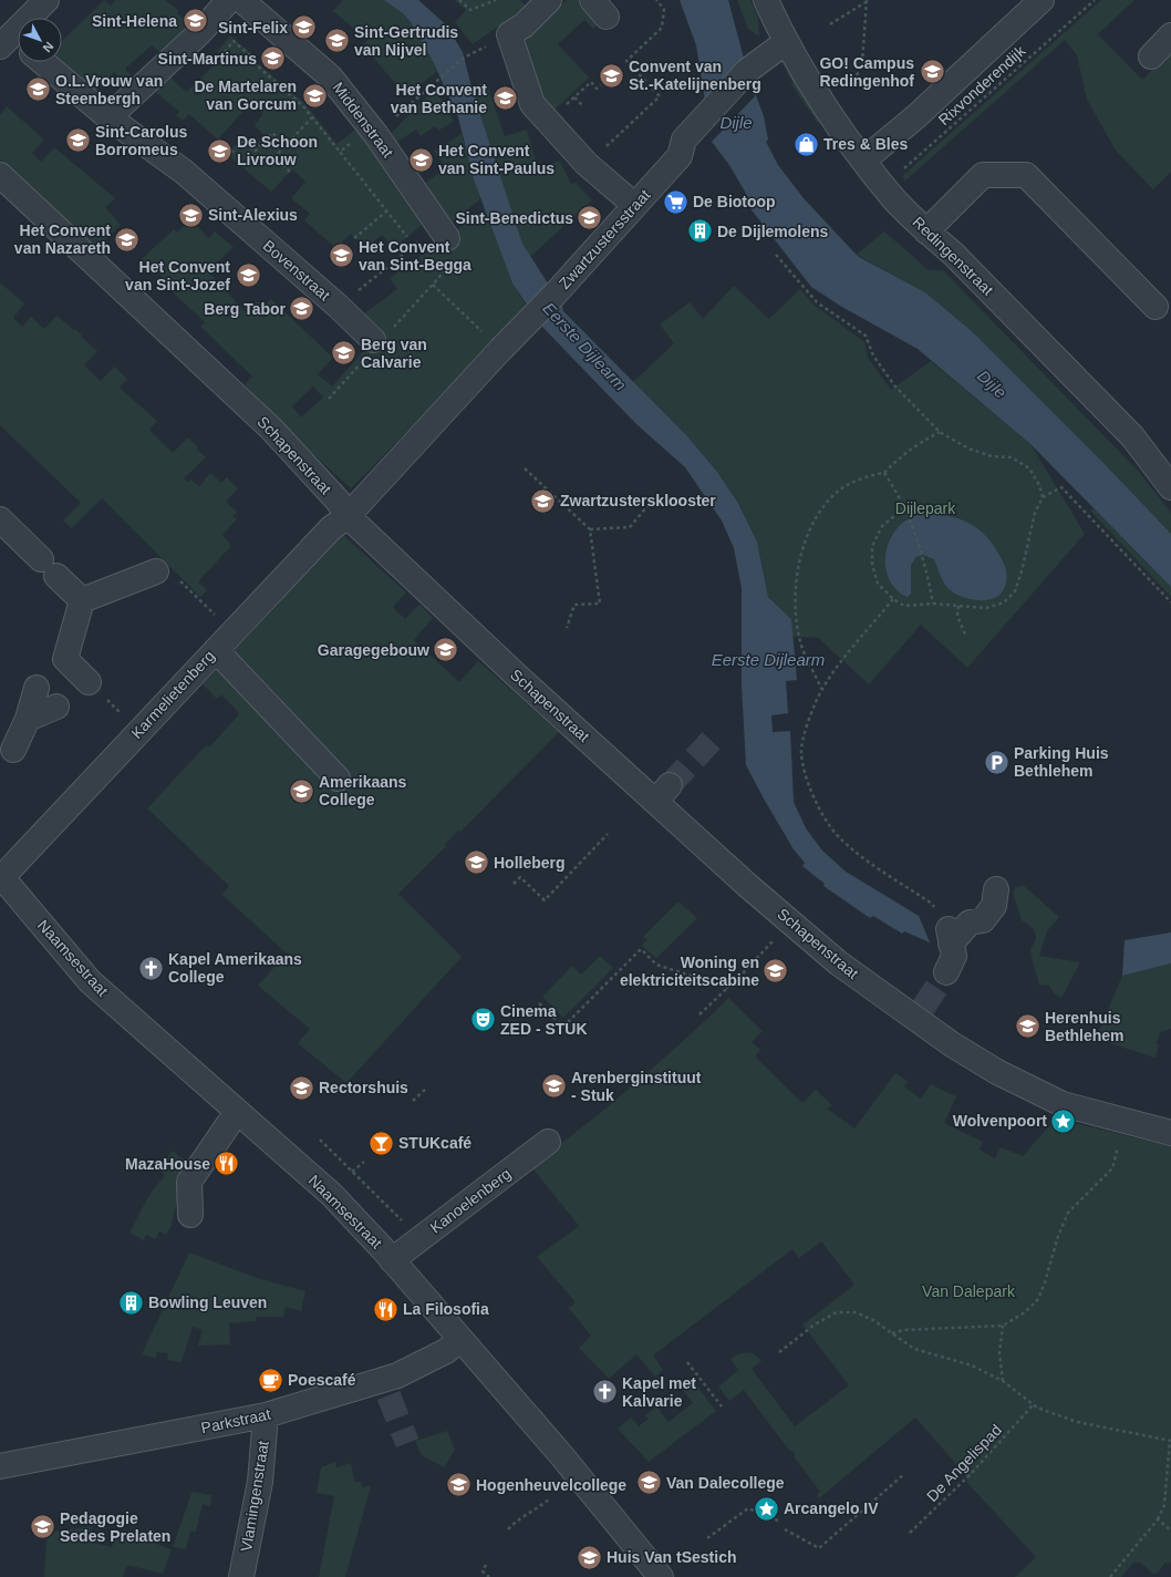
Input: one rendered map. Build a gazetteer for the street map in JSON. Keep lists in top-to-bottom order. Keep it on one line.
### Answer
{"streets":{"street":["Middenstraat","Zwartzustersstraat","Redingenstraat","Bovenstraat","Schapenstraat","Karmelietenberg","Naamsestraat","Kanoelenberg","Parkstraat","Vlamingenstraat"],"path":["Rixvonderendijk","De Angelispad"]},"crossings":[["Rixvonderendijk","Redingenstraat"],["Zwartzustersstraat","Redingenstraat"],["Zwartzustersstraat","Schapenstraat"],["Zwartzustersstraat","Karmelietenberg"],["Schapenstraat","Karmelietenberg"],["Karmelietenberg","Naamsestraat"],["Naamsestraat","Kanoelenberg"],["Naamsestraat","Parkstraat"],["Parkstraat","Vlamingenstraat"]],"water":["Dijle","Eerste Dijlearm"],"parks":["Dijlepark","Van Dalepark"],"places":{"school or university":["Sint-Helena","Sint-Felix","Sint-Gertrudis van Nijvel","Sint-Martinus","GO! Campus Redingenhof","Convent van St.-Katelijnenberg","O.L.Vrouw van Steenbergh","De Martelaren van Gorcum","Het Convent van Bethanie","Sint-Carolus Borromeus","De Schoon Livrouw","Het Convent van Sint-Paulus","Sint-Alexius","Sint-Benedictus","Het Convent van Nazareth","Het Convent van Sint-Begga","Het Convent van Sint-Jozef","Berg Tabor","Berg van Calvarie","Zwartzustersklooster","Garagegebouw","Amerikaans College","Holleberg","Woning en elektriciteitscabine","Herenhuis Bethlehem","Arenberginstituut - Stuk","Rectorshuis","Van Dalecollege","Hogenheuvelcollege","Pedagogie Sedes Prelaten","Huis Van tSestich"],"shop":["Tres & Bles"],"supermarket":["De Biotoop"],"building":["De Dijlemolens","Bowling Leuven"],"parking":["Parking Huis Bethlehem"],"church":["Kapel Amerikaans College","Kapel met Kalvarie"],"theatre":["Cinema ZED - STUK"],"place":["Wolvenpoort","Arcangelo IV"],"bar":["STUKcafé"],"restaurant":["MazaHouse","La Filosofia"],"cafe":["Poescafé"]},"north":"bottom right"}
